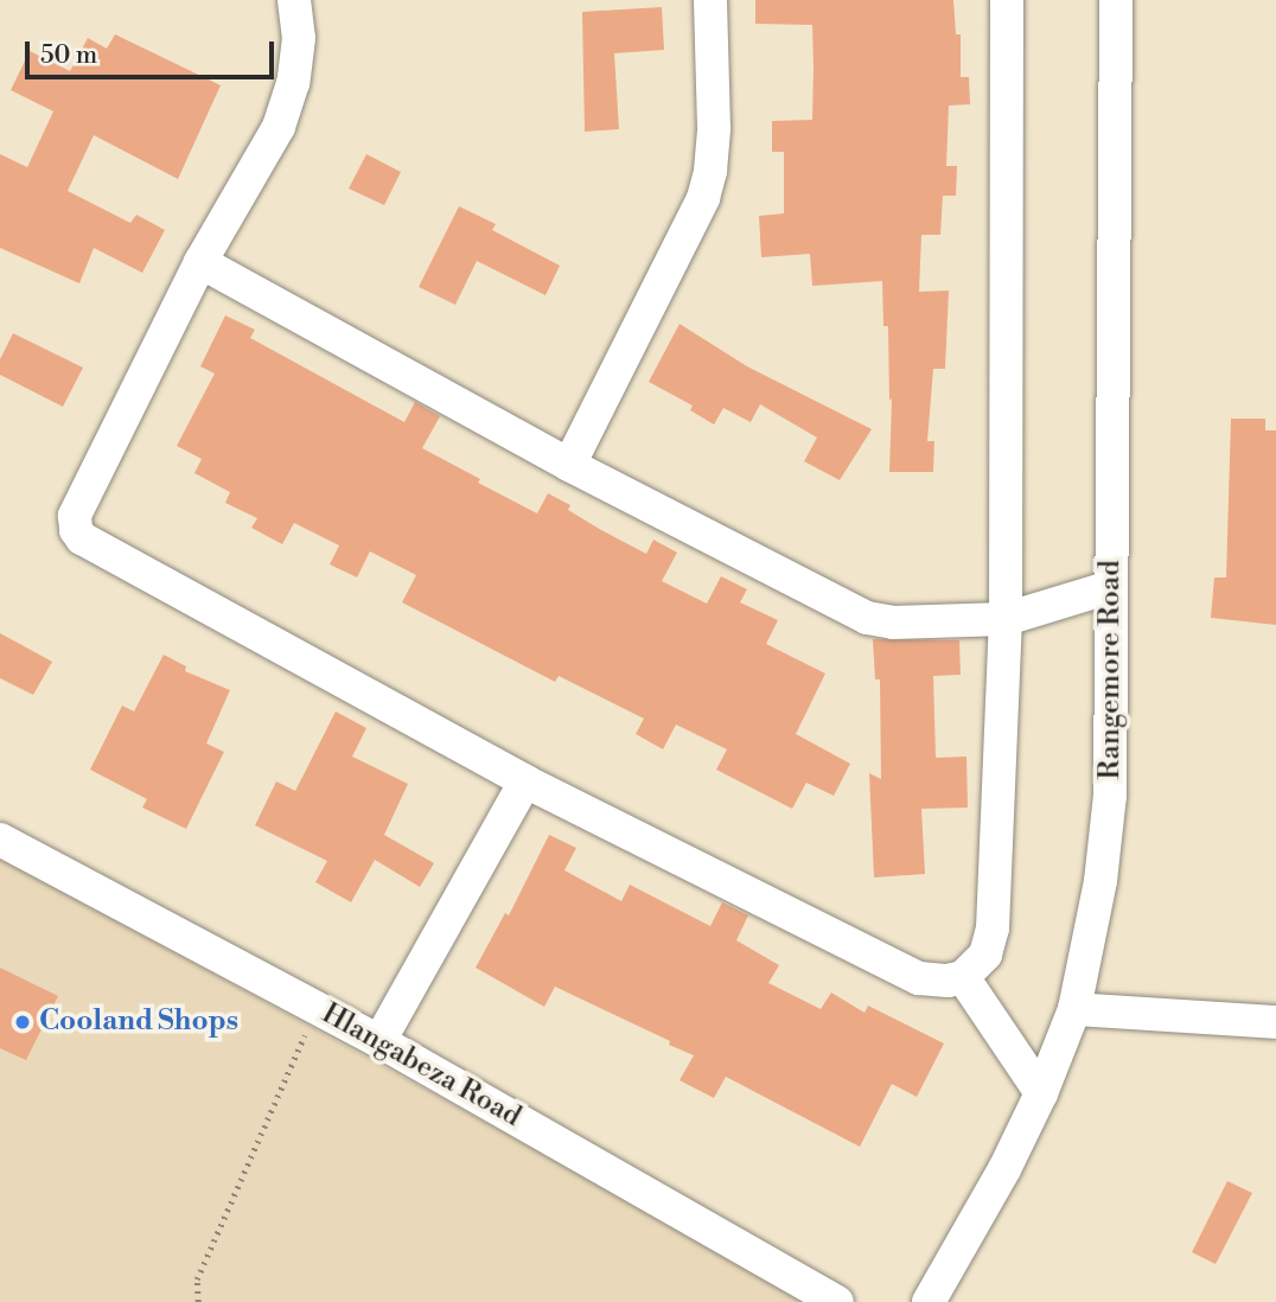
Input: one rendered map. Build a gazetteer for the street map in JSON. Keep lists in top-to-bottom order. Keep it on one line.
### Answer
{"streets":{"street":["Rangemore Road","Hlangabeza Road"]},"places":["Cooland Shops"],"scale_bar":"50 m"}
